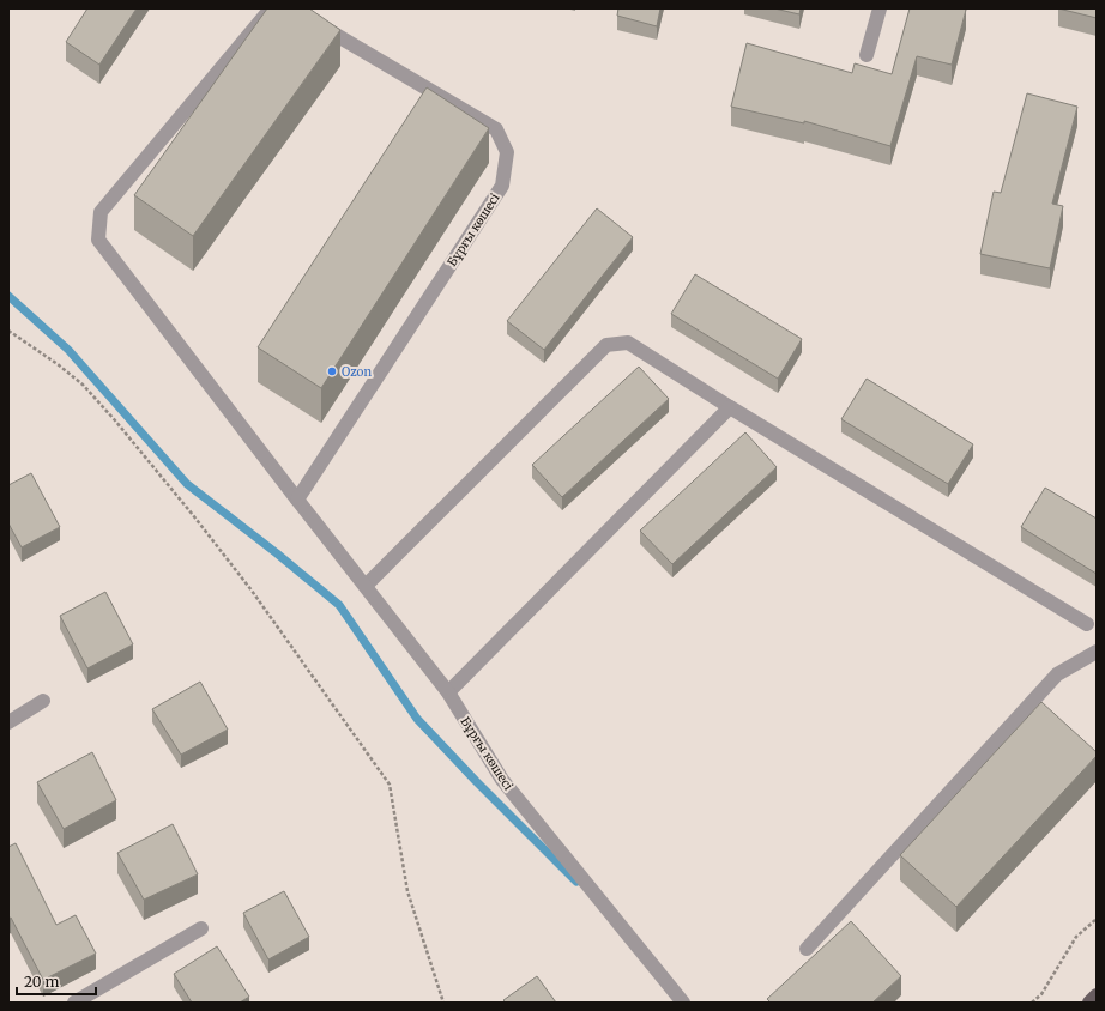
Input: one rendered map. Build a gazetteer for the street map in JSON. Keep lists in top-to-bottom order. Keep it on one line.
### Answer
{"streets":{"street":["Бұрғы көшесі"]},"places":["Ozon"],"scale_bar":"20 m"}
